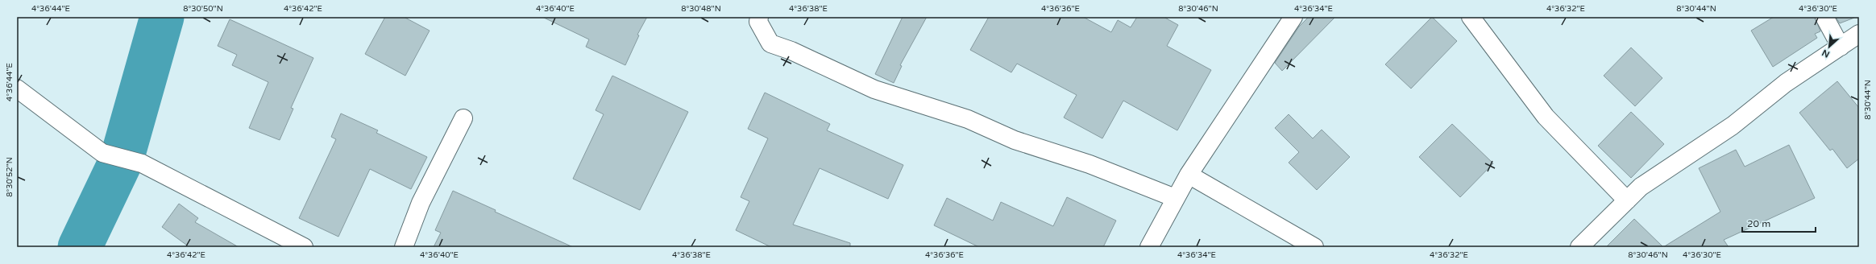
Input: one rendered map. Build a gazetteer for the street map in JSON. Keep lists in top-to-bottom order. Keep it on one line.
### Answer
{"scale_bar":"20 m","north":"bottom left","coordinates":["4°36'44\"E","8°30'50\"N","4°36'42\"E","4°36'40\"E","8°30'48\"N","4°36'38\"E","4°36'36\"E","8°30'46\"N","4°36'34\"E","4°36'32\"E","8°30'44\"N","4°36'30\"E","8°30'52\"N"]}
